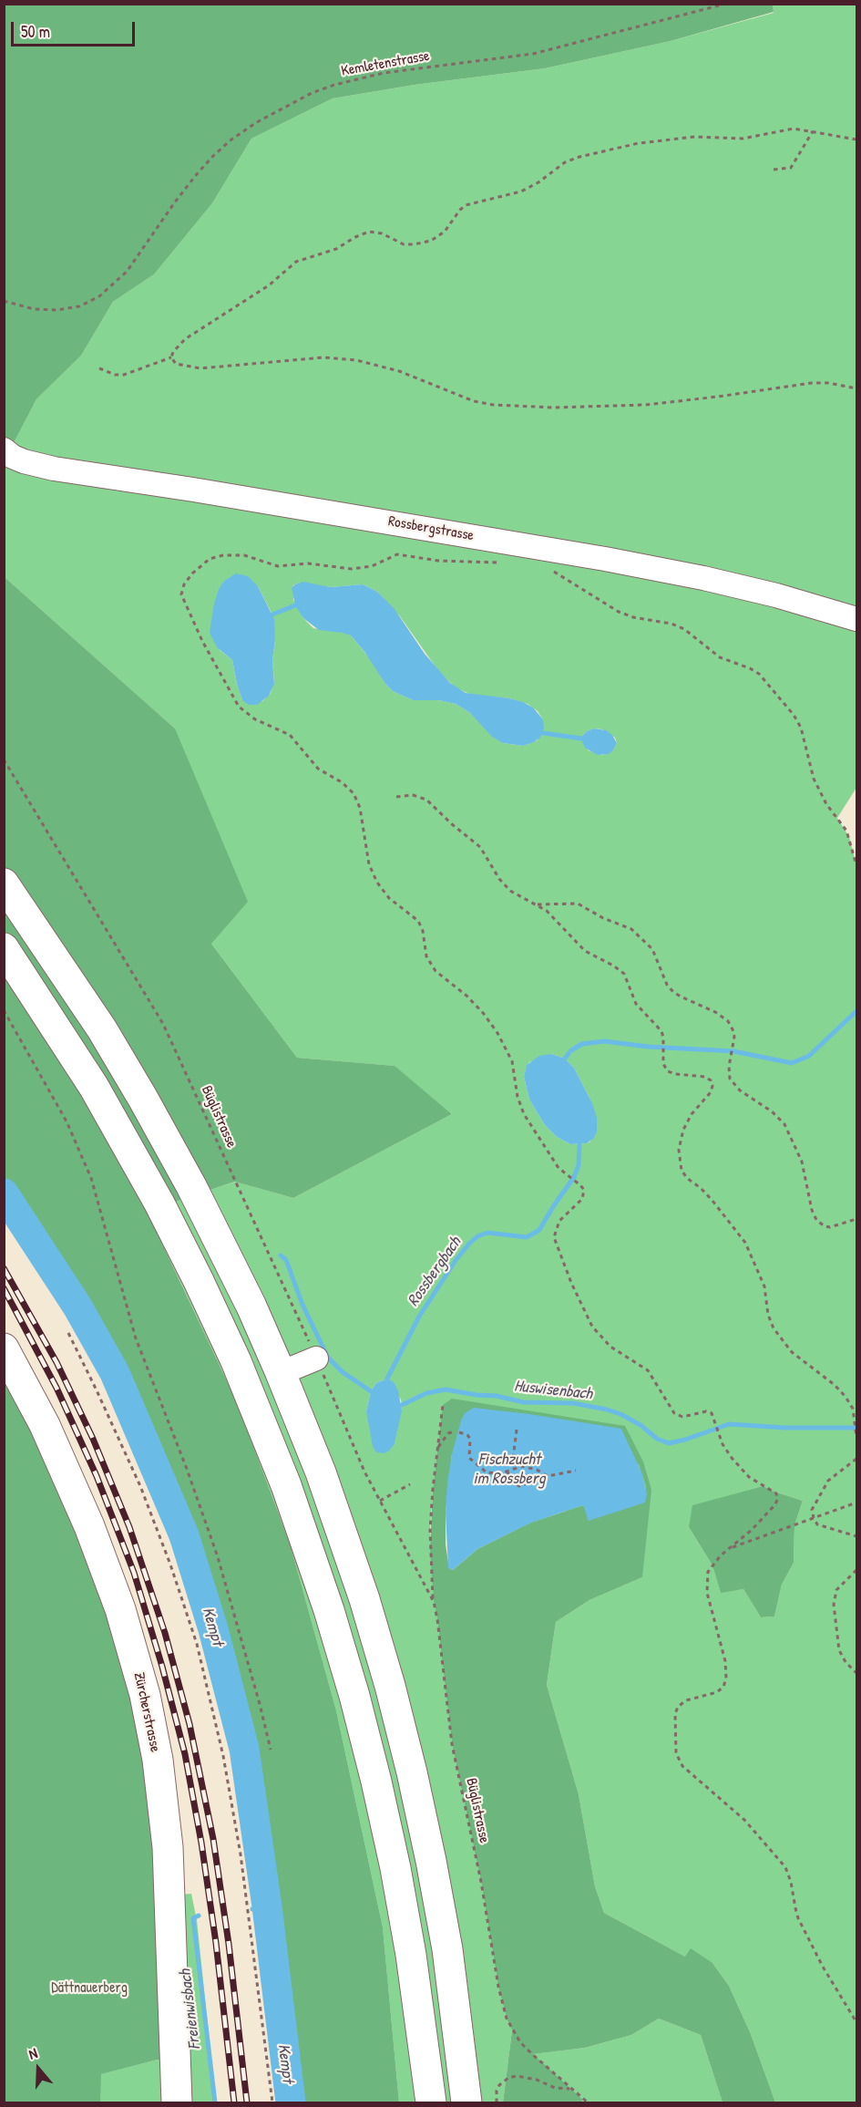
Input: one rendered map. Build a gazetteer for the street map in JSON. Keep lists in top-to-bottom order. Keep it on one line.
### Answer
{"streets":{"main road":["Zürcherstrasse"],"street":["Rossbergstrasse"],"path":["Kemletenstrasse","Büglistrasse"]},"water":["Rossbergbach","Huswisenbach","Fischzucht im Rossberg","Kempt","Freienwisbach"],"parks":["Dättnauerberg"],"scale_bar":"50 m","north":"top"}
